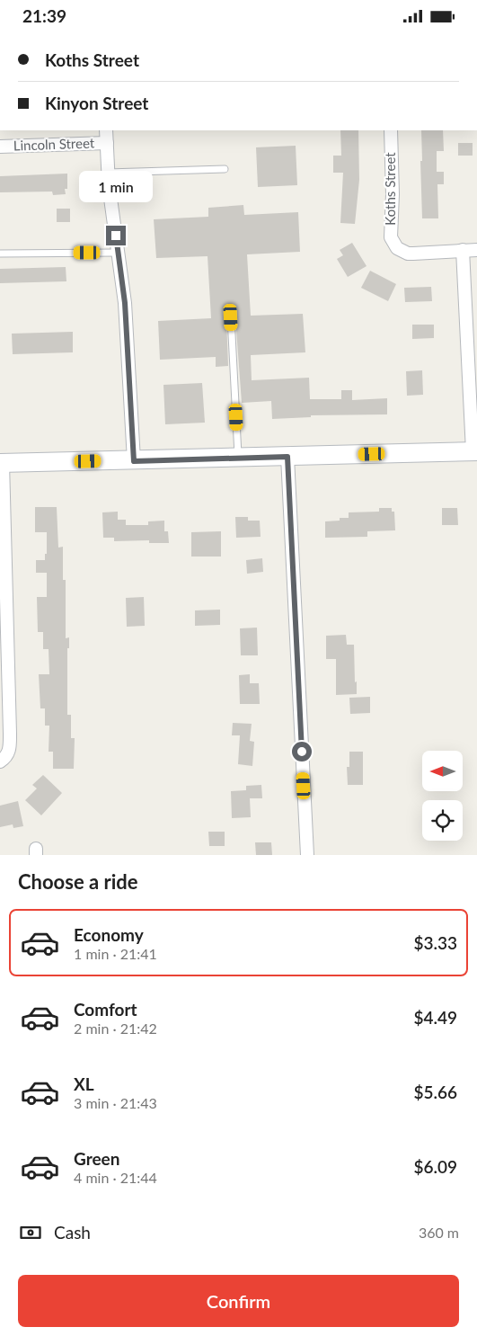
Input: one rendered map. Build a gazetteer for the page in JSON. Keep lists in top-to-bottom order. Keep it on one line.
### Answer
{"streets":{"street":["Lincoln Street","Koths Street"]},"north":"left","page":{"status":"21:39","banner":["Koths Street","Kinyon Street"],"bubble":"1 min","heading":"Choose a ride","list":[{"name":"Economy","note":"1 min · 21:41","value":"$3.33"},{"name":"Comfort","note":"2 min · 21:42","value":"$4.49"},{"name":"XL","note":"3 min · 21:43","value":"$5.66"},{"name":"Green","note":"4 min · 21:44","value":"$6.09"}],"pay":["Cash","360 m"],"buttons":"Confirm"}}
